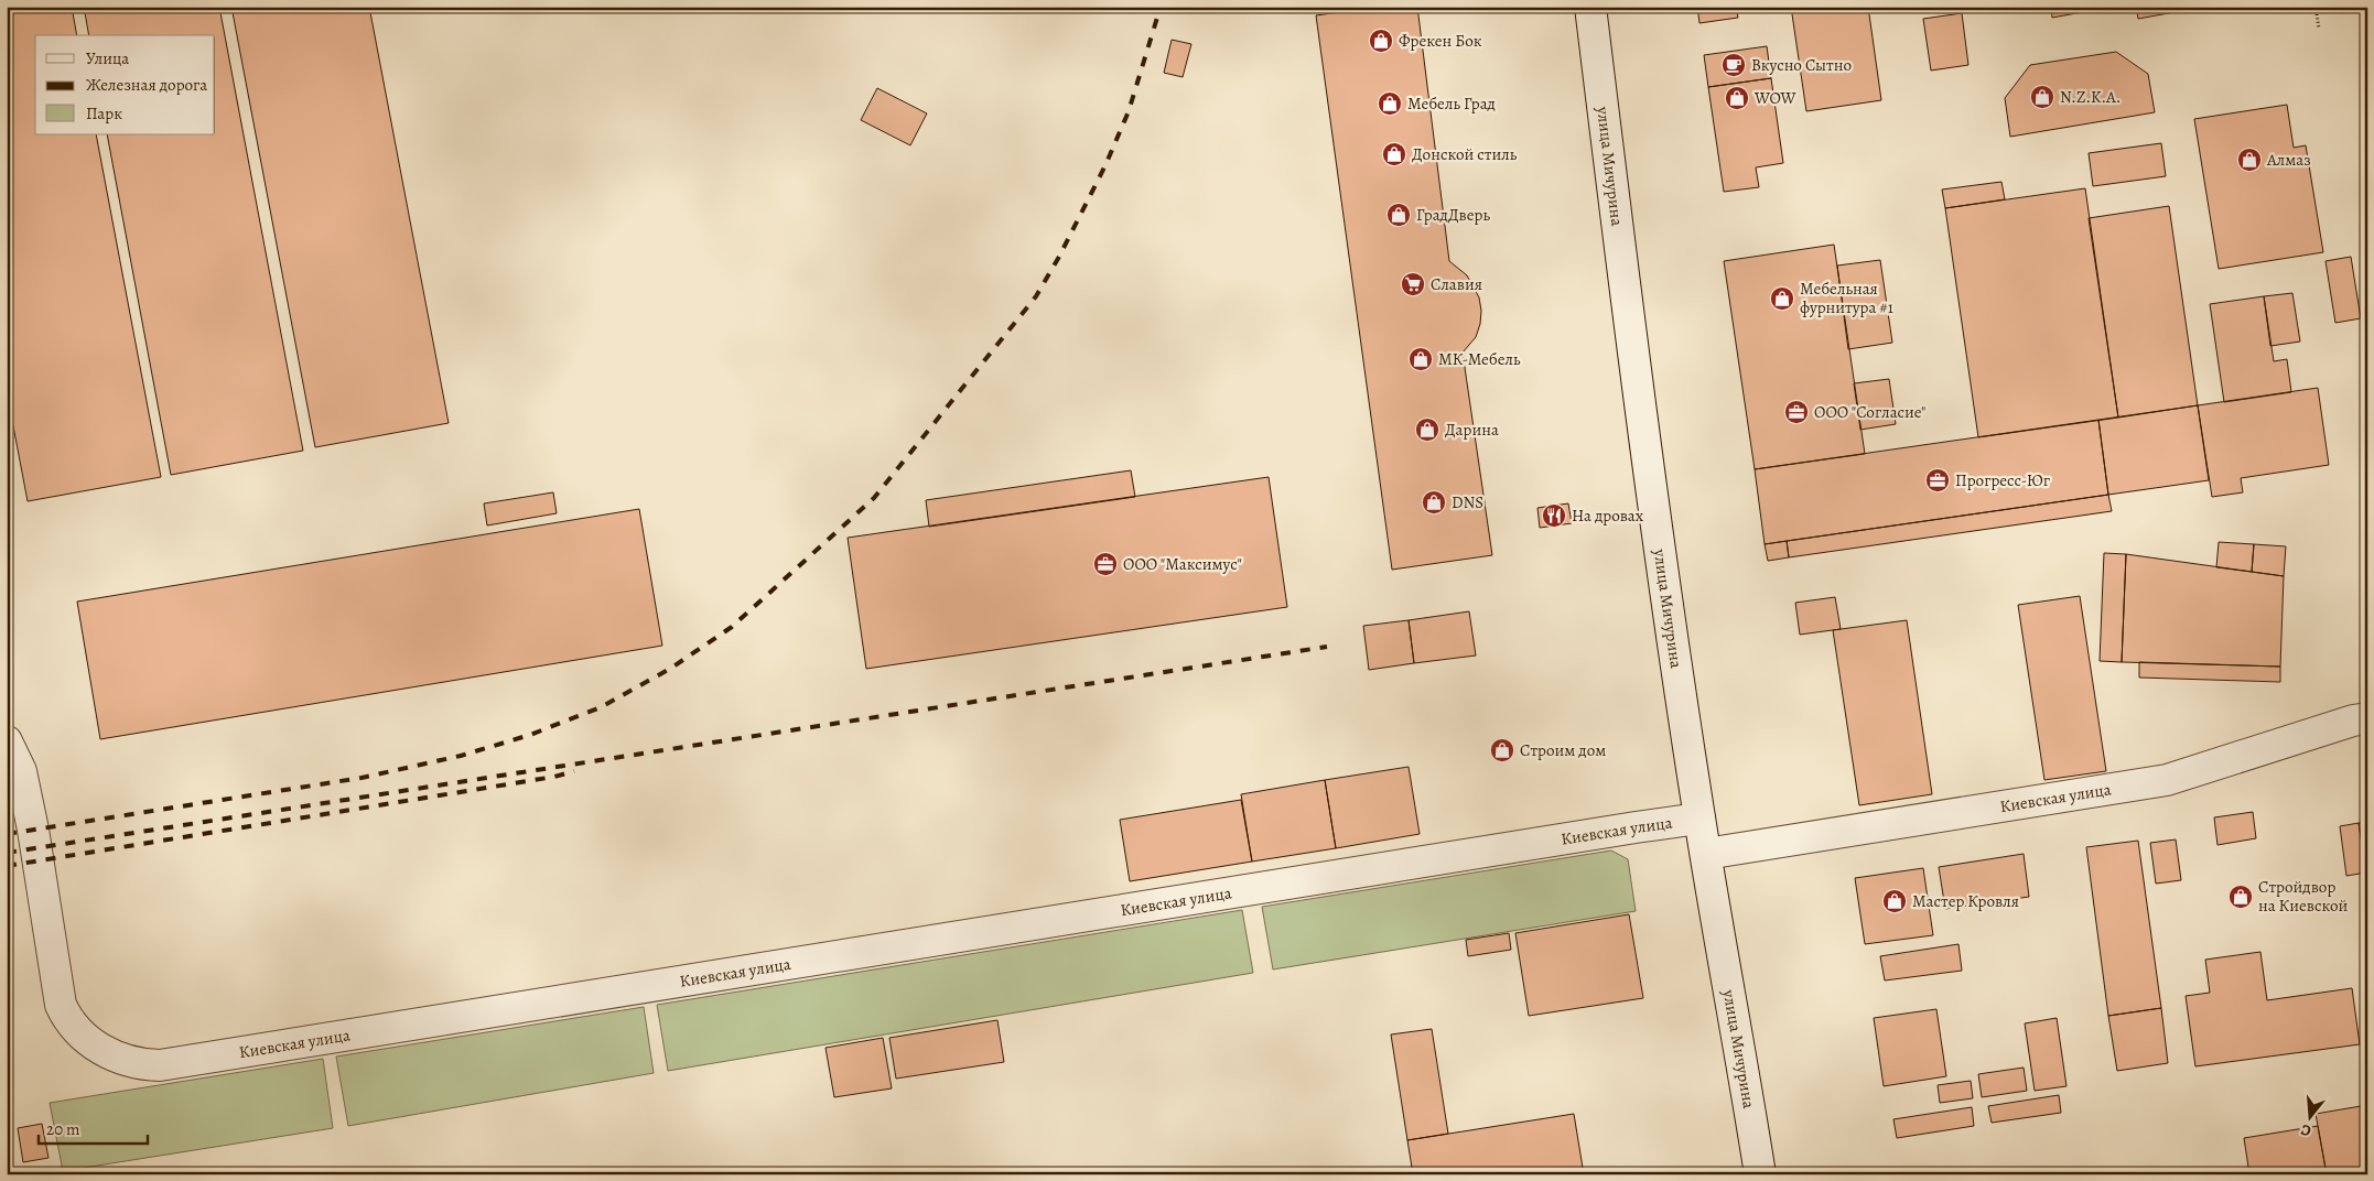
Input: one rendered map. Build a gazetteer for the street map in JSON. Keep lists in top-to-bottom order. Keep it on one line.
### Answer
{"streets":{"street":["улица Мичурина","Киевская улица"]},"crossings":[["улица Мичурина","Киевская улица"]],"places":{"shop":["Фрекен Бок","N.Z.K.A.","WOW","Мебель Град","Донской стиль","Алмаз","ГрадДверь","Мебельная фурнитура #1","МК-Мебель","Дарина","DNS","Строим дом","Стройдвор на Киевской","Мастер Кровля"],"cafe":["Вкусно Сытно"],"supermarket":["Славия"],"office":["ООО \"Согласие\"","Прогресс-Юг","ООО \"Максимус\""],"restaurant":["На дровах"]},"legend":["Улица","Железная дорога","Парк"],"scale_bar":"20 m","north":"bottom"}
